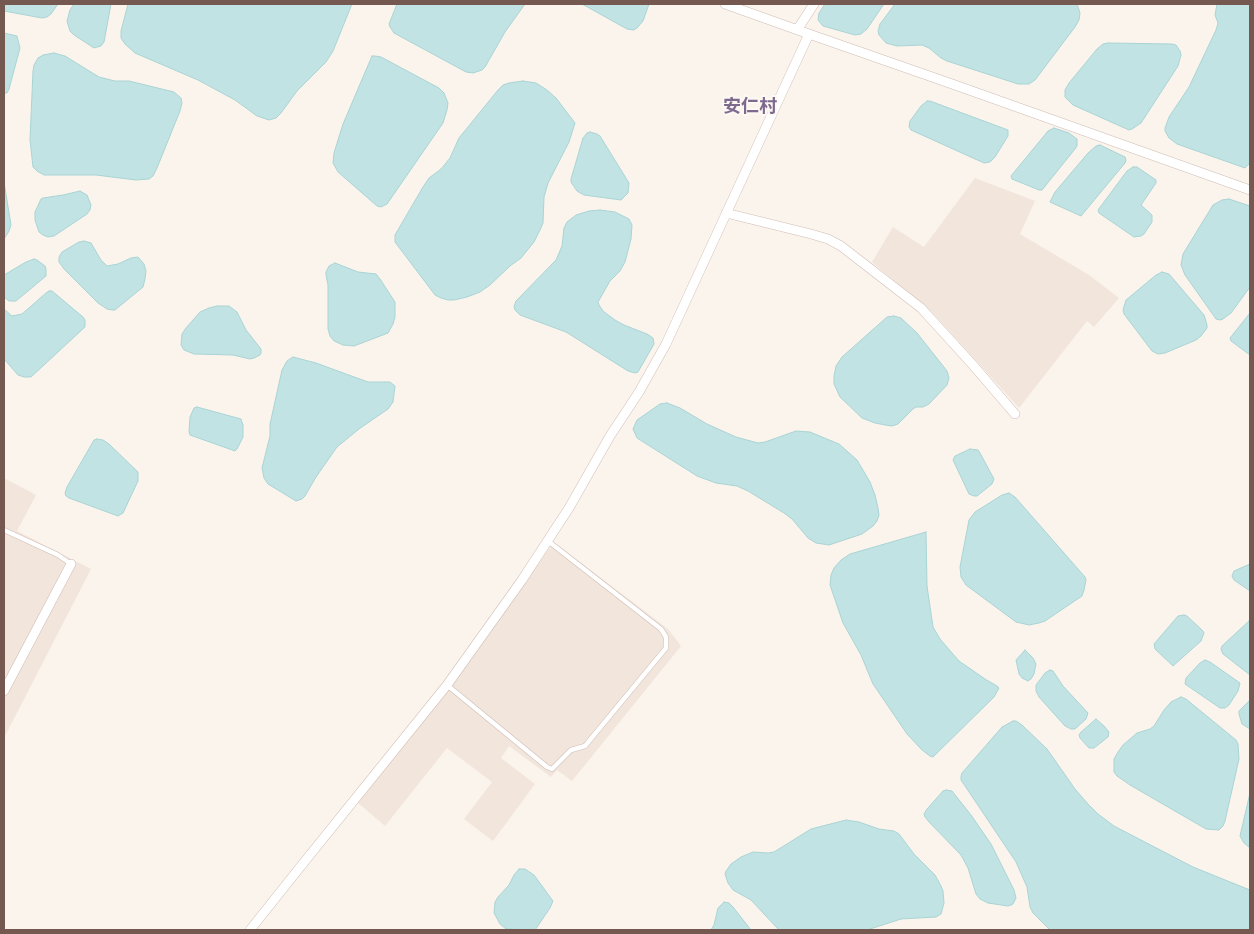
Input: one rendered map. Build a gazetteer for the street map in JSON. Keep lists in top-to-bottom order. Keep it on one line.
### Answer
{"districts":["安仁村"]}
